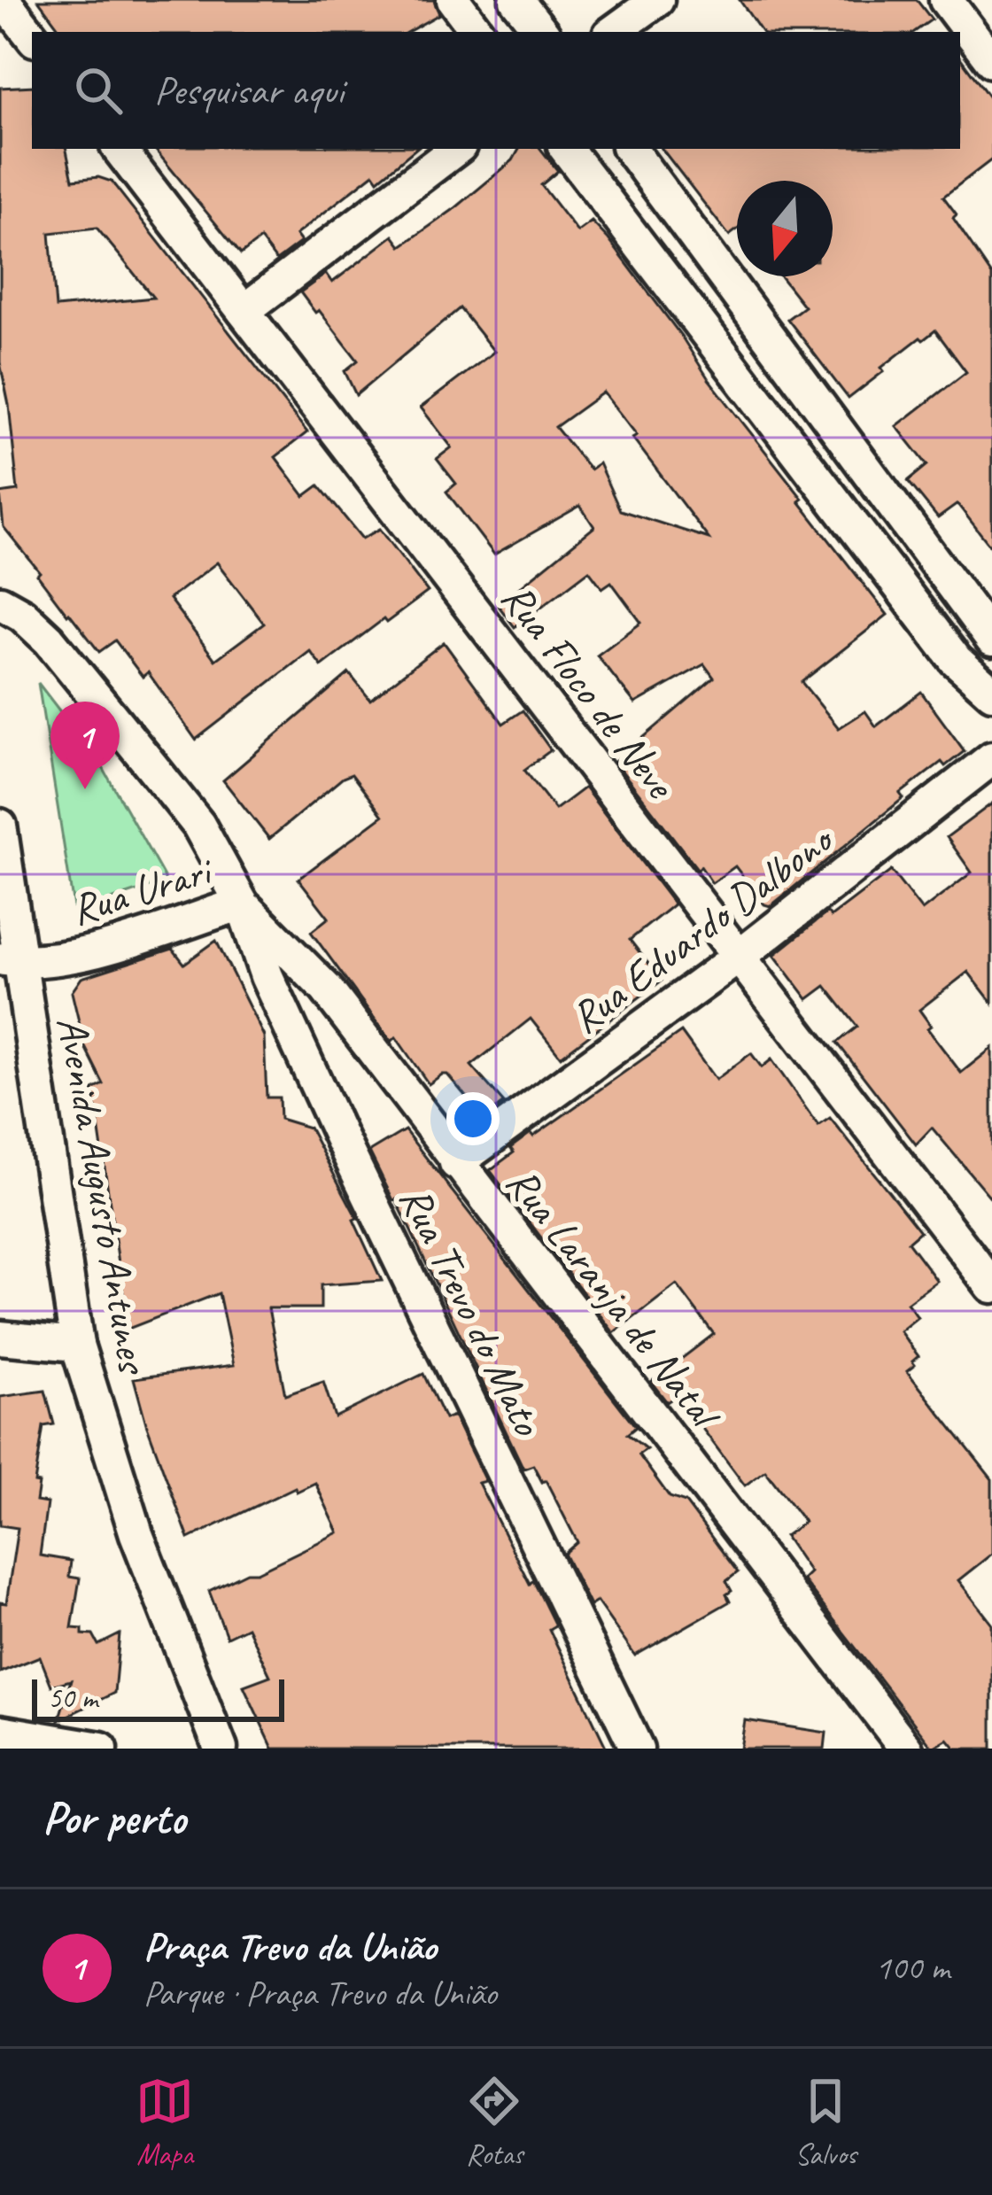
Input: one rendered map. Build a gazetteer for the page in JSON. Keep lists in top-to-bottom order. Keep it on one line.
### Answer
{"streets":{"street":["Rua Floco de Neve","Rua Urari","Rua Eduardo Dalbono","Avenida Augusto Antunes","Rua Laranja de Natal","Rua Trevo do Mato"]},"crossings":[["Rua Floco de Neve","Rua Eduardo Dalbono"],["Rua Urari","Avenida Augusto Antunes"],["Rua Urari","Rua Laranja de Natal"],["Rua Urari","Rua Trevo do Mato"],["Rua Eduardo Dalbono","Rua Laranja de Natal"],["Rua Laranja de Natal","Rua Trevo do Mato"]],"scale_bar":"50 m","north":"bottom","page":{"search":"Pesquisar aqui","pins":"1","scale":"50 m","heading":"Por perto","list":[{"mark":"1","name":"Praça Trevo da União","note":"Parque · Praça Trevo da União","value":"100 m"}],"nav":["Mapa","Rotas","Salvos"]}}
